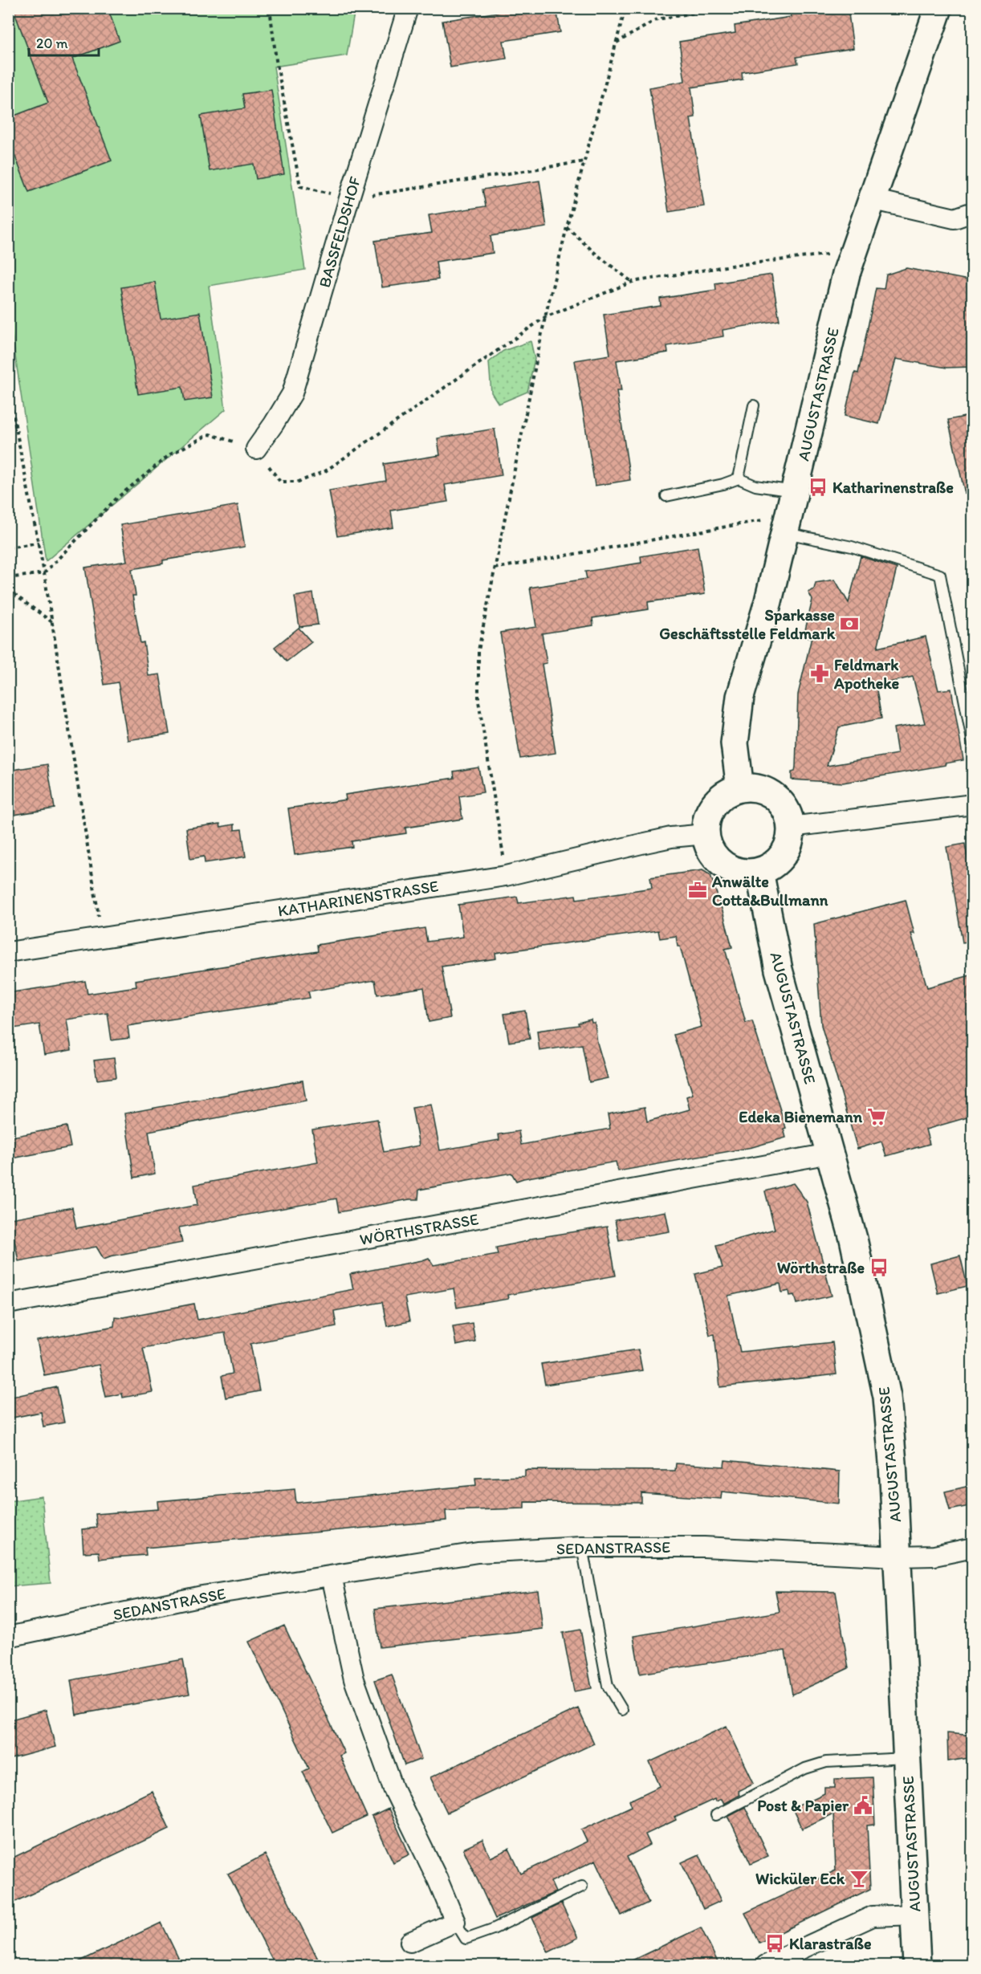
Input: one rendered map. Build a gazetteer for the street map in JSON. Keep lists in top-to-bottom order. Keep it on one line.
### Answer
{"streets":{"main road":["AUGUSTASTRASSE"],"street":["BASSFELDSHOF","KATHARINENSTRASSE","WÖRTHSTRASSE","SEDANSTRASSE"]},"crossings":[["AUGUSTASTRASSE","KATHARINENSTRASSE"],["AUGUSTASTRASSE","WÖRTHSTRASSE"],["AUGUSTASTRASSE","SEDANSTRASSE"]],"places":{"bus stop":["Katharinenstraße","Wörthstraße","Klarastraße"],"bank":["Sparkasse Geschäftsstelle Feldmark"],"pharmacy":["Feldmark Apotheke"],"office":["Anwälte Cotta&Bullmann"],"supermarket":["Edeka Bienemann"],"public building":["Post & Papier"],"bar":["Wicküler Eck"]},"scale_bar":"20 m"}
